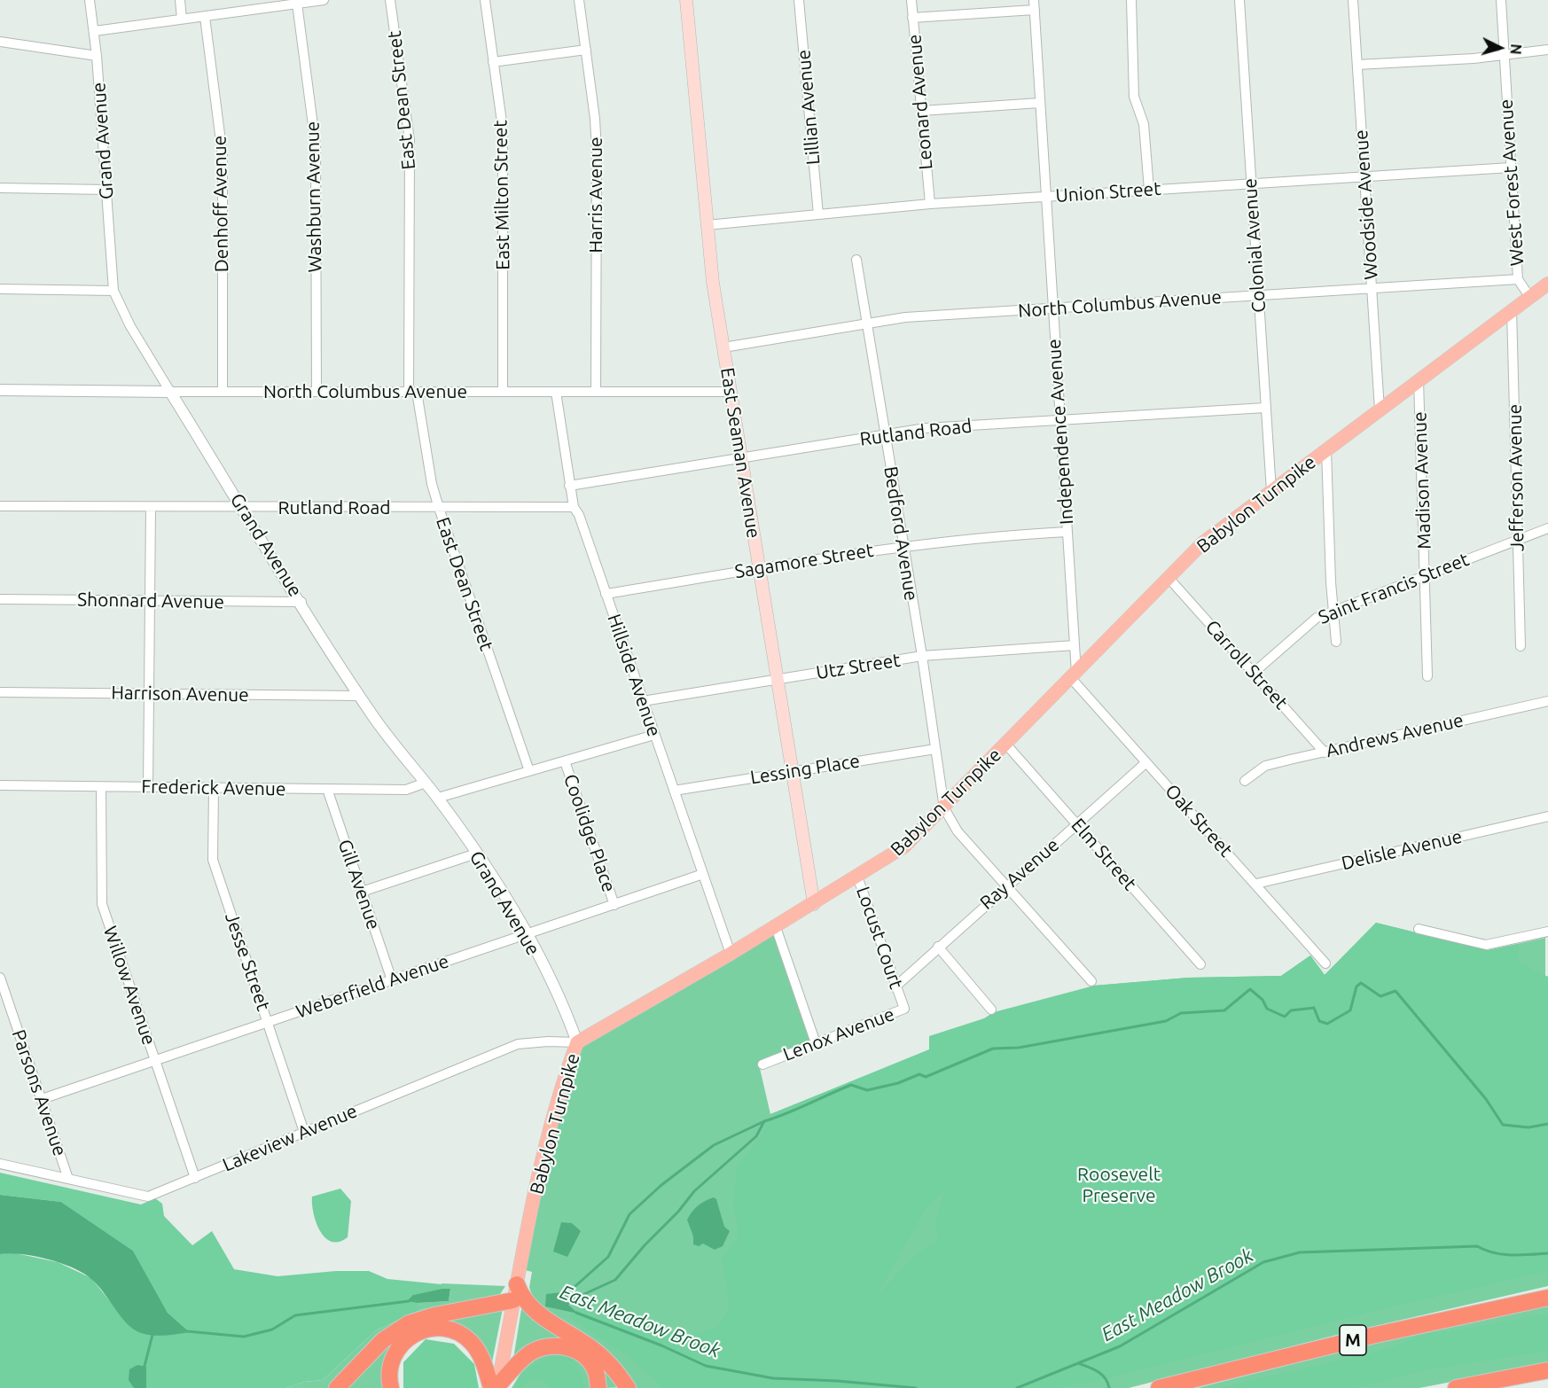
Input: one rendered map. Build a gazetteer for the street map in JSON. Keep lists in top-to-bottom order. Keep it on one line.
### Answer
{"streets":{"highway":["M"],"main road":["East Seaman Avenue","Babylon Turnpike"],"street":["East Dean Street","Leonard Avenue","Lillian Avenue","Grand Avenue","West Forest Avenue","Union Street","East Milton Street","Harris Avenue","Washburn Avenue","Denhoff Avenue","Woodside Avenue","Colonial Avenue","North Columbus Avenue","Independence Avenue","Rutland Road","Jefferson Avenue","Madison Avenue","Bedford Avenue","Sagamore Street","Saint Francis Street","Shonnard Avenue","Carroll Street","Utz Street","Hillside Avenue","Harrison Avenue","Andrews Avenue","Lessing Place","Frederick Avenue","Oak Street","Coolidge Place","Delisle Avenue","Elm Street","Ray Avenue","Gill Avenue","Locust Court","Jesse Street","Willow Avenue","Weberfield Avenue","Lenox Avenue","Parsons Avenue","Lakeview Avenue"]},"crossings":[["East Dean Street","North Columbus Avenue"],["East Dean Street","Rutland Road"],["Leonard Avenue","Union Street"],["Lillian Avenue","Union Street"],["Grand Avenue","North Columbus Avenue"],["Grand Avenue","Rutland Road"],["Grand Avenue","Babylon Turnpike"],["Grand Avenue","Shonnard Avenue"],["Grand Avenue","Harrison Avenue"],["Grand Avenue","Frederick Avenue"],["Grand Avenue","Weberfield Avenue"],["Grand Avenue","Lakeview Avenue"],["West Forest Avenue","Union Street"],["West Forest Avenue","North Columbus Avenue"],["West Forest Avenue","Babylon Turnpike"],["Union Street","Woodside Avenue"],["Union Street","Colonial Avenue"],["Union Street","Independence Avenue"],["Union Street","East Seaman Avenue"],["East Milton Street","North Columbus Avenue"],["Harris Avenue","North Columbus Avenue"],["Washburn Avenue","North Columbus Avenue"],["Denhoff Avenue","North Columbus Avenue"],["Woodside Avenue","North Columbus Avenue"],["Woodside Avenue","Babylon Turnpike"],["Colonial Avenue","North Columbus Avenue"],["Colonial Avenue","Rutland Road"],["Colonial Avenue","Babylon Turnpike"],["North Columbus Avenue","Independence Avenue"],["North Columbus Avenue","East Seaman Avenue"],["North Columbus Avenue","Bedford Avenue"],["North Columbus Avenue","Hillside Avenue"],["Independence Avenue","Rutland Road"],["Independence Avenue","Babylon Turnpike"],["Independence Avenue","Sagamore Street"],["Independence Avenue","Utz Street"],["Independence Avenue","Oak Street"],["Rutland Road","East Seaman Avenue"],["Rutland Road","Bedford Avenue"],["Rutland Road","Hillside Avenue"],["East Seaman Avenue","Babylon Turnpike"],["East Seaman Avenue","Sagamore Street"],["East Seaman Avenue","Utz Street"],["East Seaman Avenue","Lessing Place"],["Jefferson Avenue","Babylon Turnpike"],["Jefferson Avenue","Saint Francis Street"],["Madison Avenue","Babylon Turnpike"],["Madison Avenue","Saint Francis Street"],["Babylon Turnpike","Bedford Avenue"],["Babylon Turnpike","Carroll Street"],["Babylon Turnpike","Hillside Avenue"],["Babylon Turnpike","Oak Street"],["Babylon Turnpike","Elm Street"],["Babylon Turnpike","Locust Court"],["Babylon Turnpike","Lakeview Avenue"],["Bedford Avenue","Sagamore Street"],["Bedford Avenue","Utz Street"],["Bedford Avenue","Lessing Place"],["Sagamore Street","Hillside Avenue"],["Saint Francis Street","Carroll Street"],["Carroll Street","Andrews Avenue"],["Utz Street","Hillside Avenue"],["Hillside Avenue","Lessing Place"],["Hillside Avenue","Weberfield Avenue"],["Frederick Avenue","Gill Avenue"],["Frederick Avenue","Jesse Street"],["Frederick Avenue","Willow Avenue"],["Oak Street","Delisle Avenue"],["Oak Street","Ray Avenue"],["Coolidge Place","Weberfield Avenue"],["Elm Street","Ray Avenue"],["Ray Avenue","Locust Court"],["Gill Avenue","Weberfield Avenue"],["Locust Court","Lenox Avenue"],["Jesse Street","Weberfield Avenue"],["Jesse Street","Lakeview Avenue"],["Willow Avenue","Weberfield Avenue"],["Willow Avenue","Lakeview Avenue"],["Weberfield Avenue","Parsons Avenue"],["Parsons Avenue","Lakeview Avenue"]],"water":["East Meadow Brook"],"parks":["Roosevelt Preserve"],"north":"right"}
